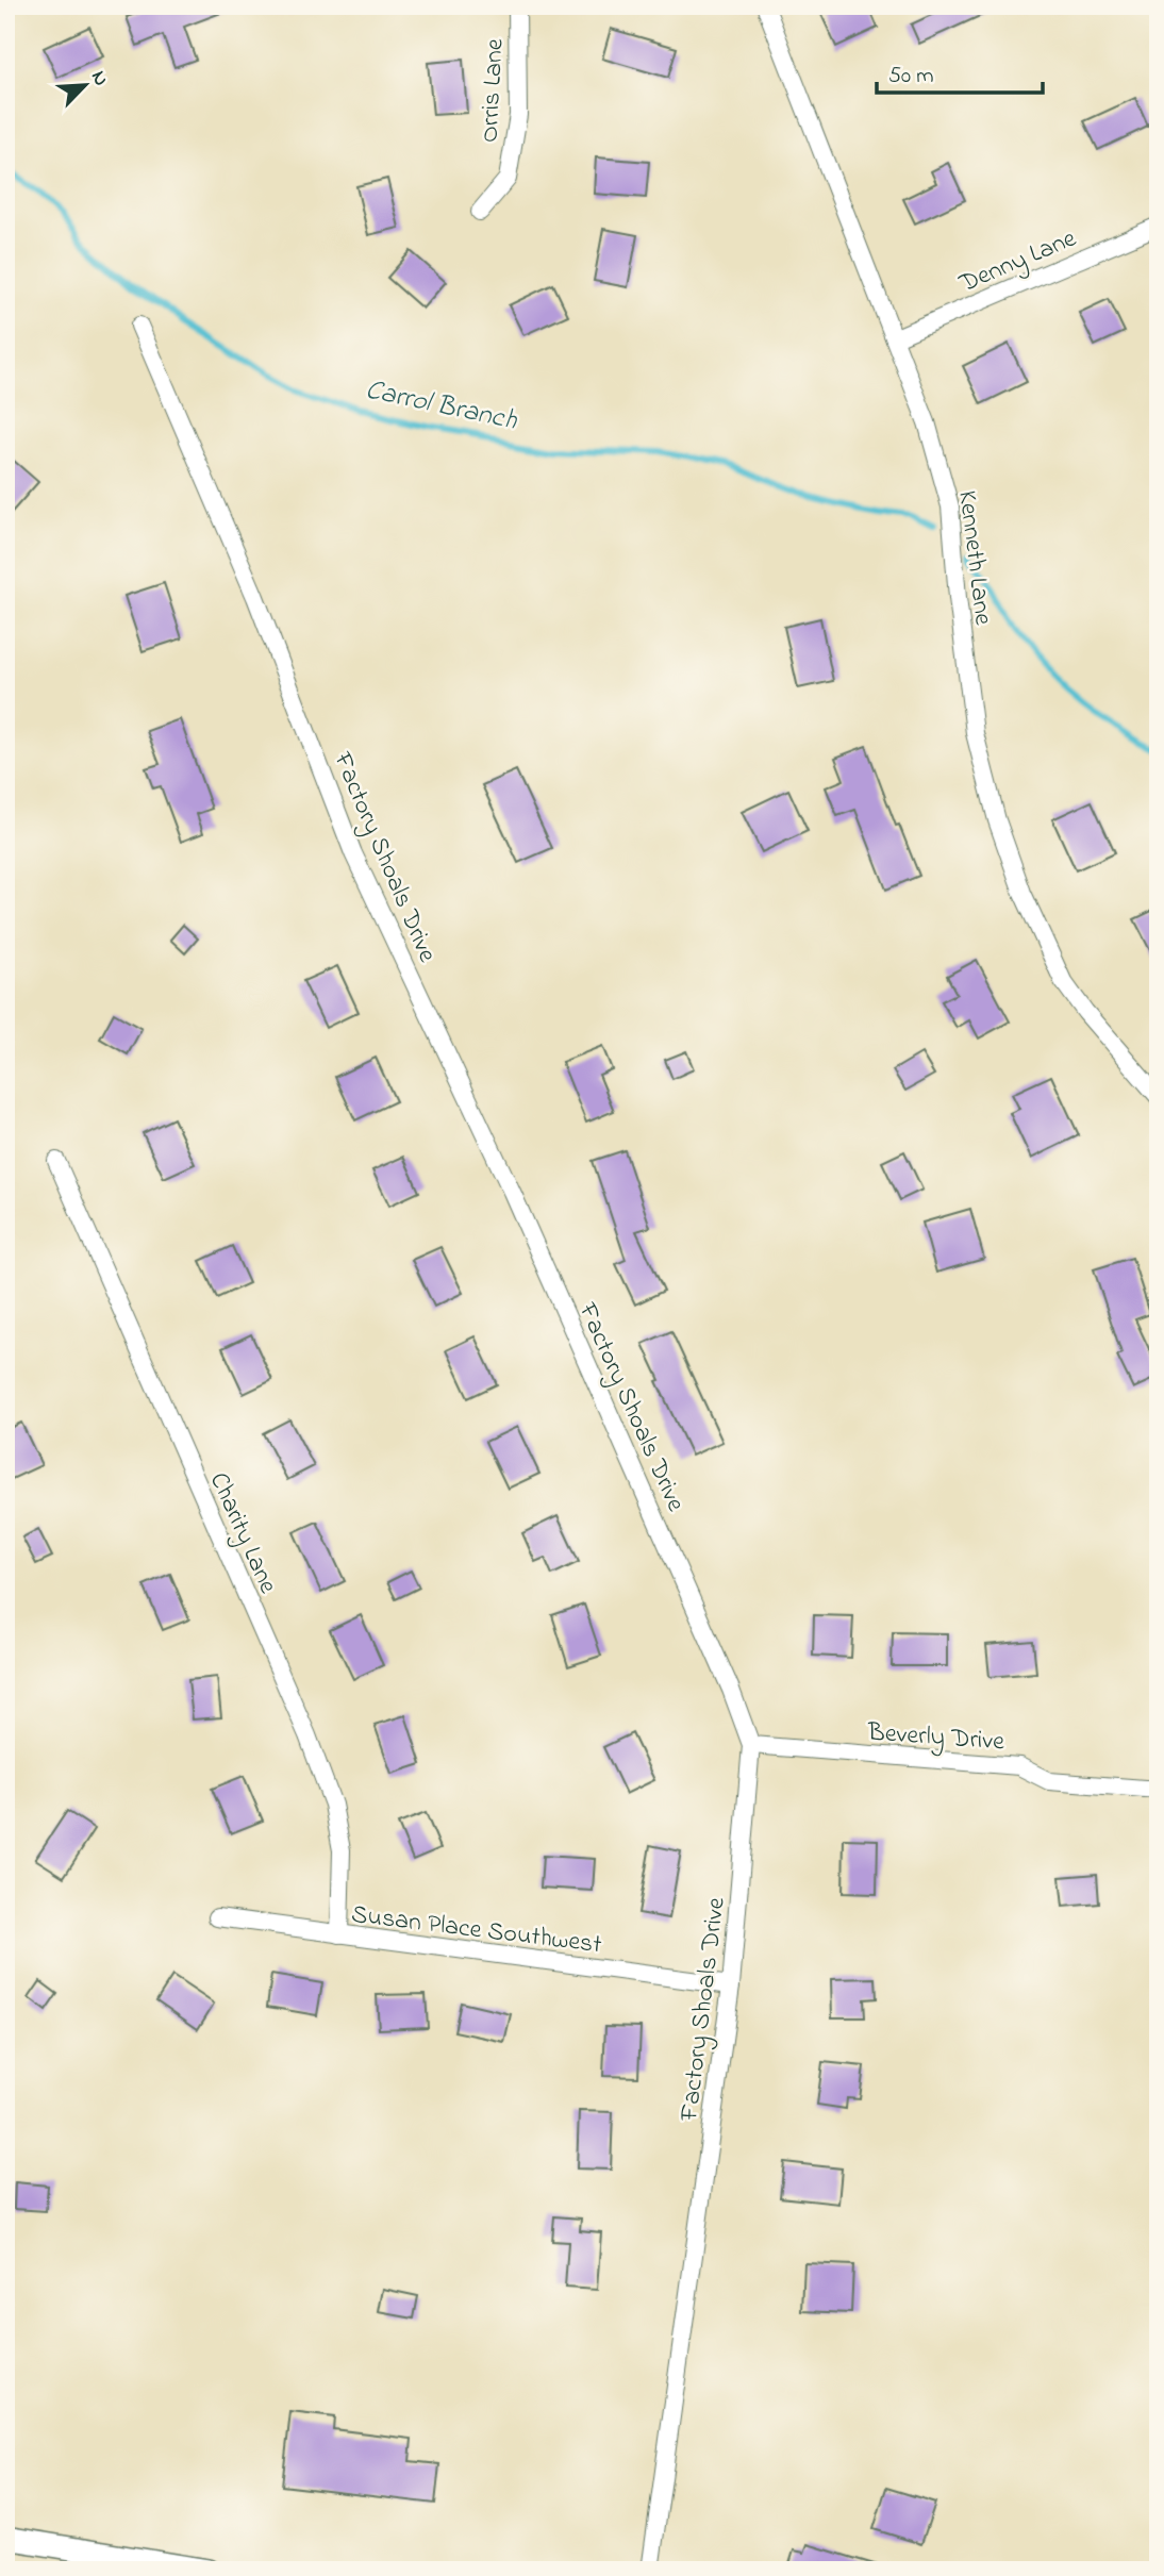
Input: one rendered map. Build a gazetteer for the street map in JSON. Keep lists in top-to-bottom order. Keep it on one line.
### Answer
{"streets":{"street":["Orris Lane","Denny Lane","Kenneth Lane","Factory Shoals Drive","Charity Lane","Beverly Drive","Susan Place Southwest"]},"crossings":[["Denny Lane","Kenneth Lane"],["Factory Shoals Drive","Beverly Drive"],["Factory Shoals Drive","Susan Place Southwest"],["Charity Lane","Susan Place Southwest"]],"water":["Carrol Branch"],"scale_bar":"50 m","north":"top right"}
